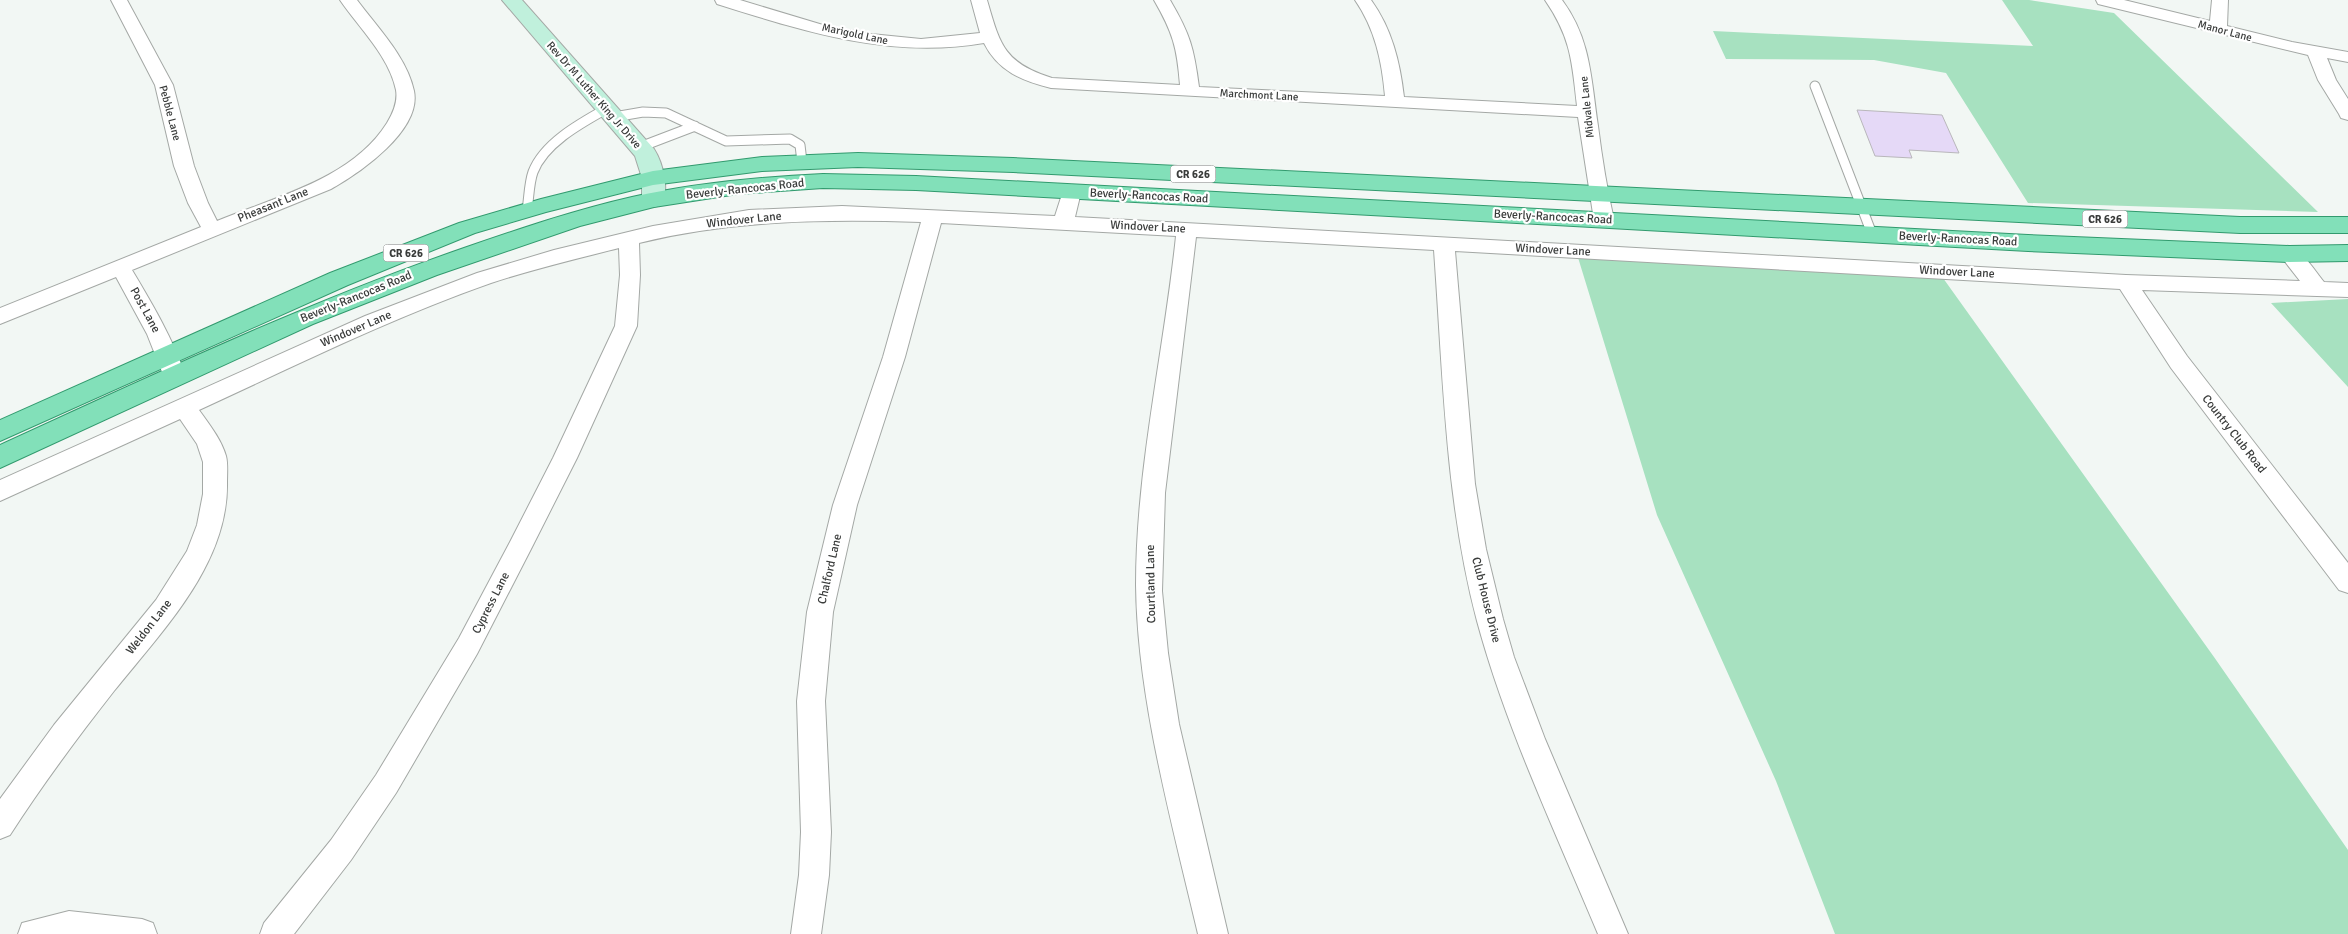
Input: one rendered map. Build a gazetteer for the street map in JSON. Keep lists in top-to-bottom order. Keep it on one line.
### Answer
{"streets":{"main road":["CR 626","Beverly-Rancocas Road"],"street":["Manor Lane","Marigold Lane","Rev Dr M Luther King Jr Drive","Marchmont Lane","Midvale Lane","Pebble Lane","Pheasant Lane","Windover Lane","Post Lane","Country Club Road","Chalford Lane","Courtland Lane","Club House Drive","Cypress Lane","Weldon Lane"]},"crossings":[["Marigold Lane","Marchmont Lane"],["Rev Dr M Luther King Jr Drive","Beverly-Rancocas Road"],["Marchmont Lane","Midvale Lane"],["Midvale Lane","Beverly-Rancocas Road"],["Pebble Lane","Pheasant Lane"],["Beverly-Rancocas Road","Post Lane"],["Pheasant Lane","Post Lane"],["Windover Lane","Country Club Road"],["Windover Lane","Chalford Lane"],["Windover Lane","Courtland Lane"],["Windover Lane","Club House Drive"],["Windover Lane","Cypress Lane"],["Windover Lane","Weldon Lane"]]}
